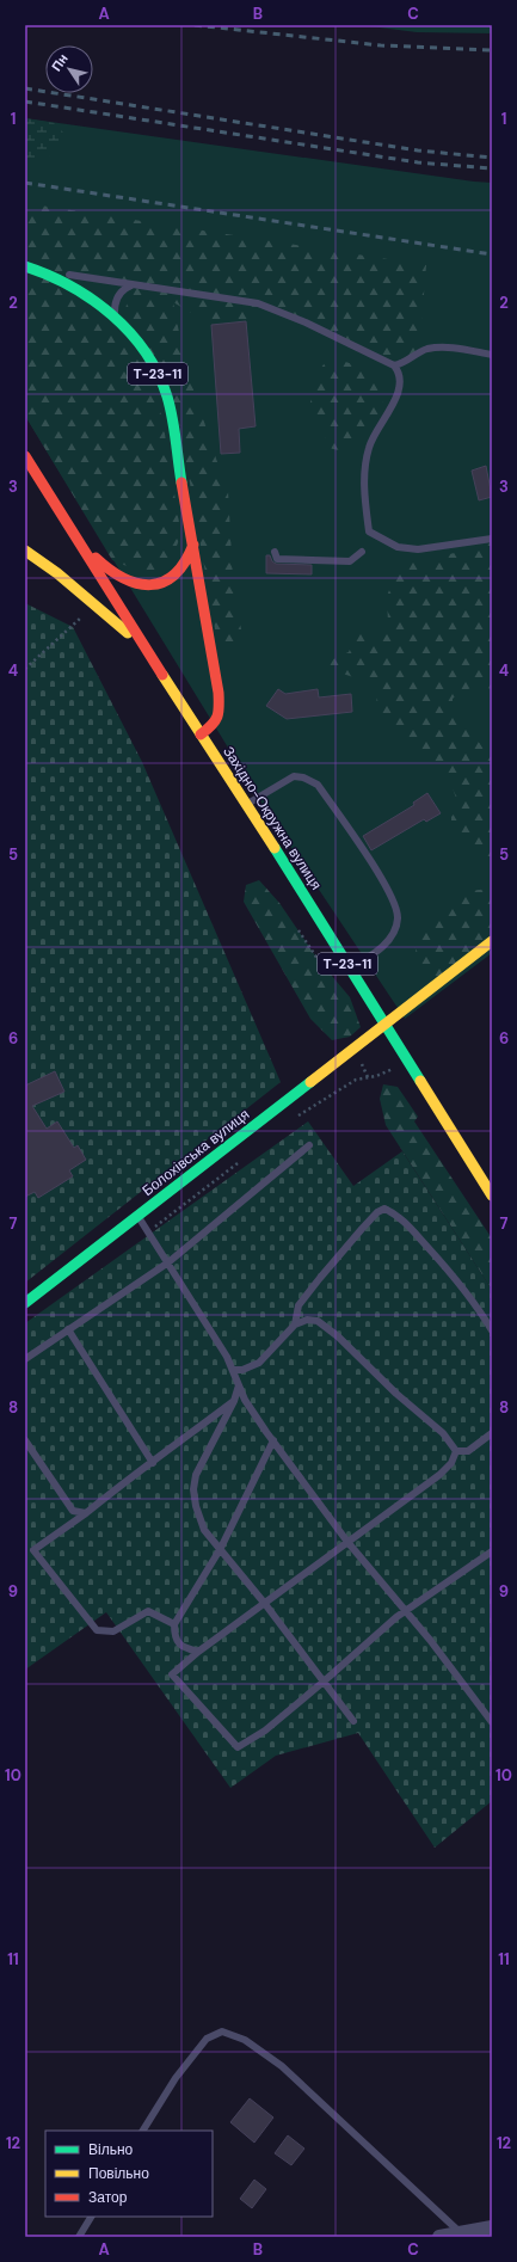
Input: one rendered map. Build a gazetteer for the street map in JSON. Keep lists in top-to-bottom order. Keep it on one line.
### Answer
{"streets":{"main road":["Т-23-11","Західно-Окружна вулиця","Болохівська вулиця"]},"crossings":[["Т-23-11","Західно-Окружна вулиця"],["Західно-Окружна вулиця","Болохівська вулиця"]],"legend":["Вільно","Повільно","Затор"],"north":"top left","grid":{"columns":["A","B","C"],"rows":["1","2","3","4","5","6","7","8","9","10","11","12"]}}
